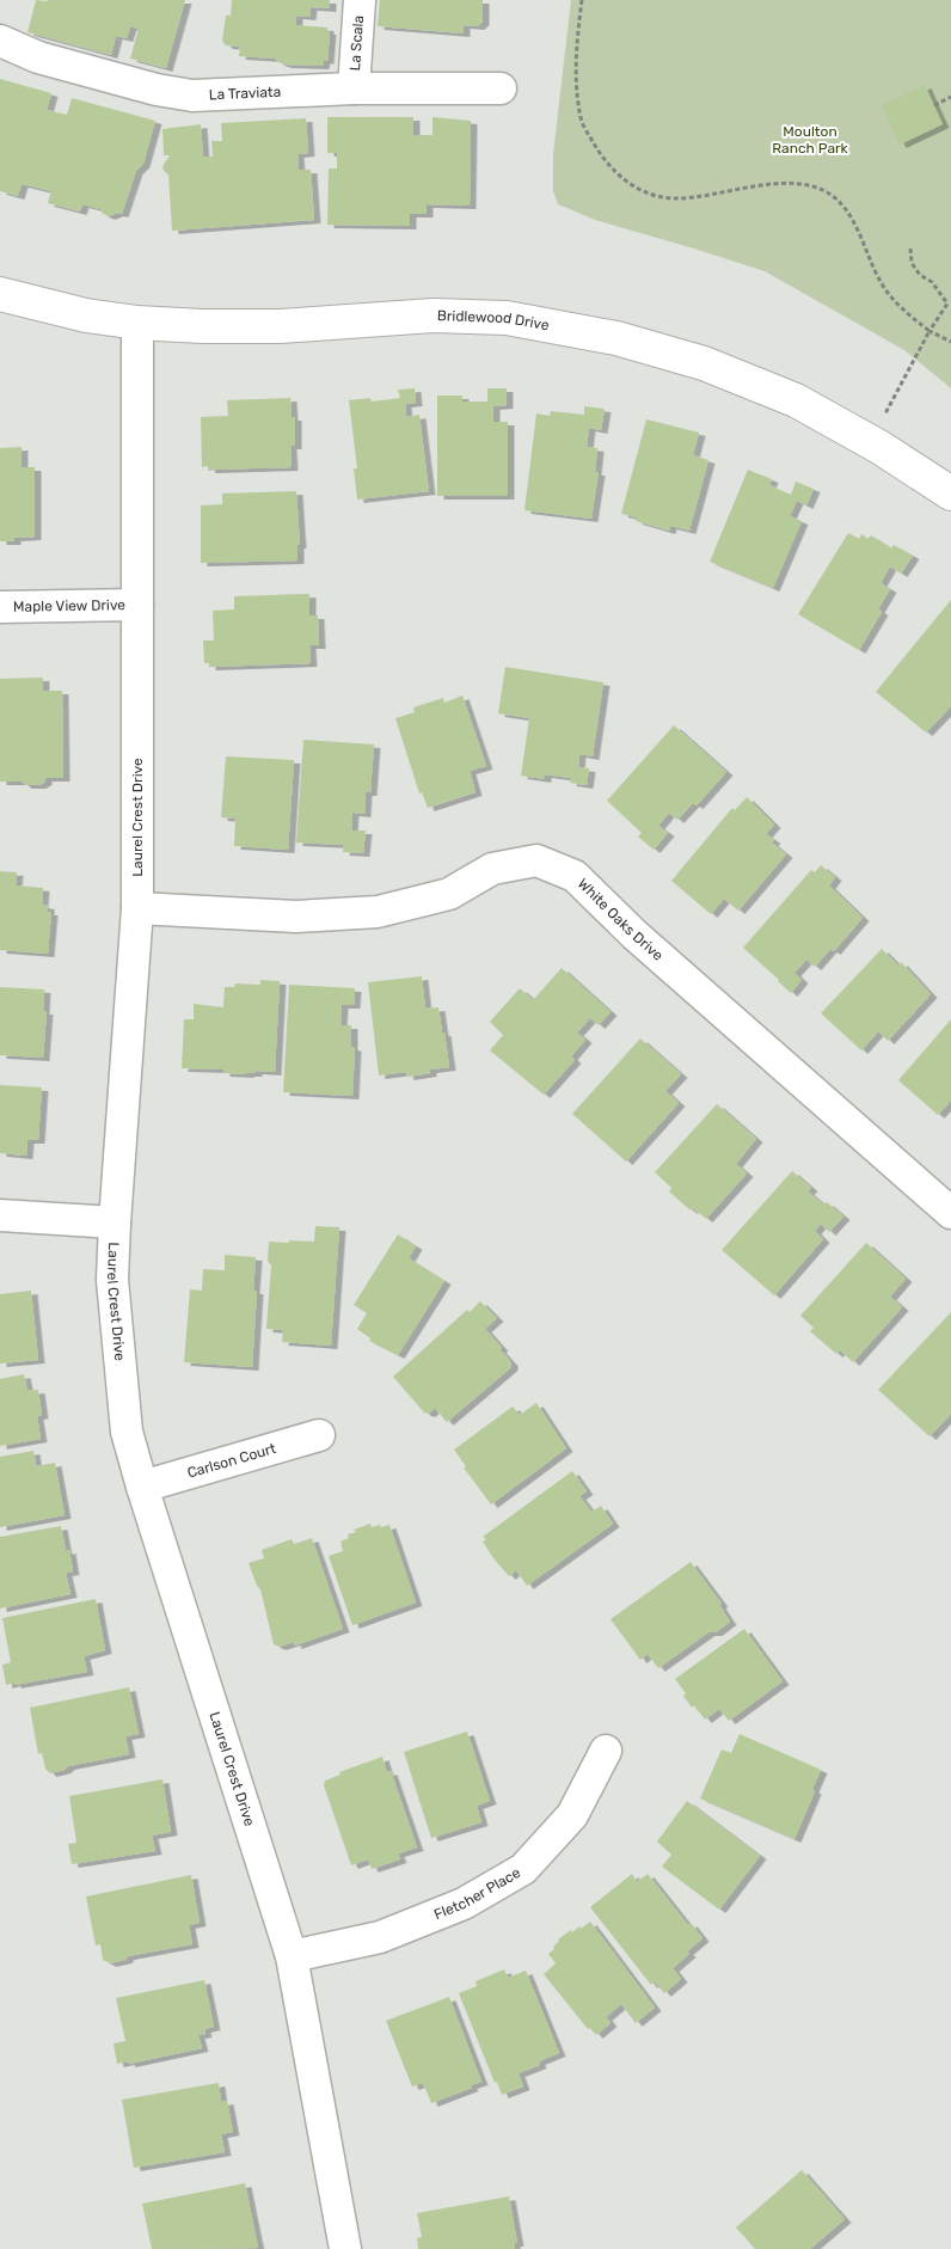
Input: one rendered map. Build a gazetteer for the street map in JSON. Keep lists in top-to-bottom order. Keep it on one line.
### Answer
{"streets":{"street":["La Scala","La Traviata","Bridlewood Drive","Maple View Drive","Laurel Crest Drive","White Oaks Drive","Carlson Court","Fletcher Place"]},"crossings":[["La Scala","La Traviata"],["Bridlewood Drive","Laurel Crest Drive"],["Maple View Drive","Laurel Crest Drive"],["Laurel Crest Drive","White Oaks Drive"],["Laurel Crest Drive","Carlson Court"],["Laurel Crest Drive","Fletcher Place"]],"parks":["Moulton Ranch Park"]}
